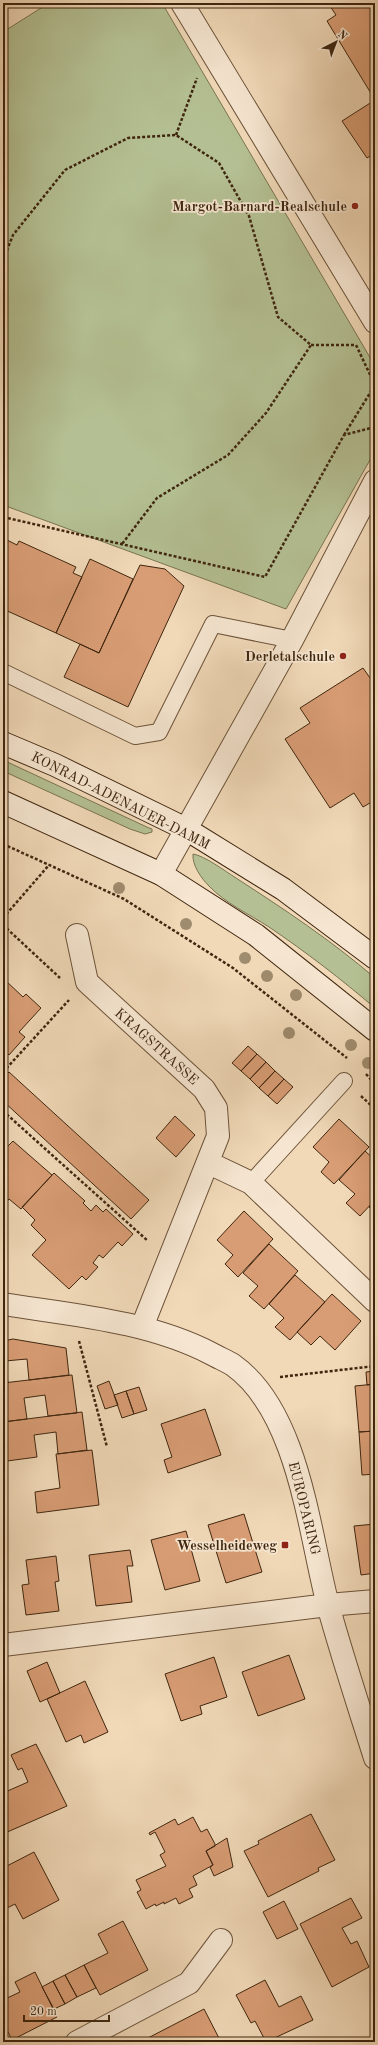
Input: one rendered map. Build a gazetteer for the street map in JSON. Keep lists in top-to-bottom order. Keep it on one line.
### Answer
{"streets":{"street":["KONRAD-ADENAUER-DAMM","KRAGSTRASSE","EUROPARING"]},"crossings":[["KRAGSTRASSE","EUROPARING"]],"places":{"other":["Margot-Barnard-Realschule","Derletalschule"],"transit":["Wesselheideweg"]},"scale_bar":"20 m","north":"top right"}
